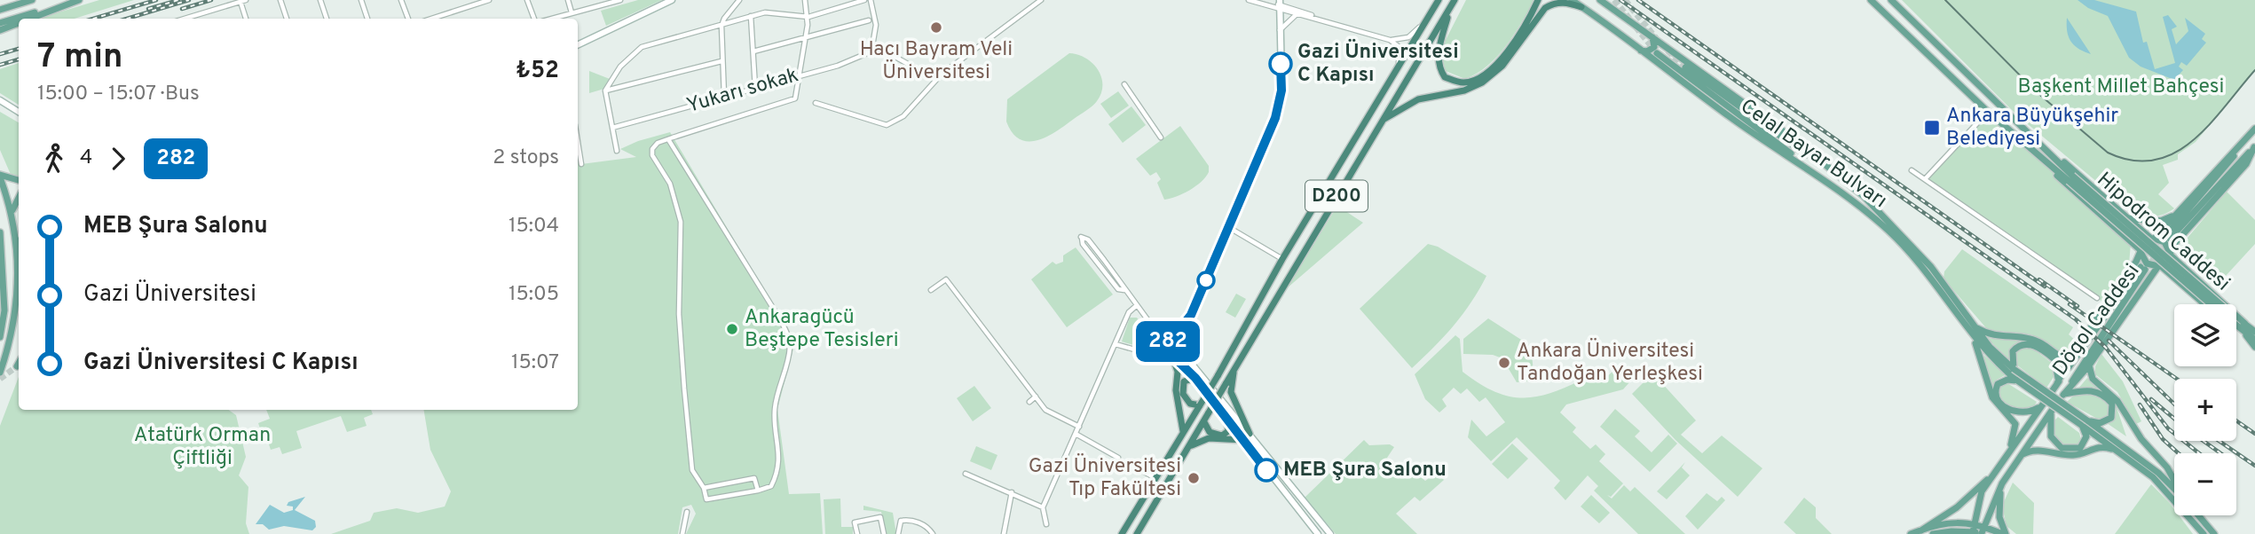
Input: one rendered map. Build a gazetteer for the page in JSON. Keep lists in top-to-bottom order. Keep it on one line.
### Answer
{"streets":{"highway":["D200"],"main road":["Celal Bayar Bulvarı","Hipodrom Caddesi","Dögol Caddesi"],"street":["Yukarı sokak"]},"crossings":[["Hipodrom Caddesi","Dögol Caddesi"]],"parks":["Başkent Millet Bahçesi","Atatürk Orman Çiftliği"],"places":{"other":["Hacı Bayram Veli Üniversitesi","Gazi Üniversitesi C Kapısı","Ankaragücü Beştepe Tesisleri","Ankara Üniversitesi Tandoğan Yerleşkesi","MEB Şura Salonu","Gazi Üniversitesi Tıp Fakültesi"],"transit":["Ankara Büyükşehir Belediyesi"]},"lines":["bus line 282"],"page":{"on_map":"282","heading":["7 min","15:00 – 15:07 · Bus","₺52"],"legs":["4","282","2 stops"],"list":[{"name":"MEB Şura Salonu","value":"15:04"},{"name":"Gazi Üniversitesi","value":"15:05"},{"name":"Gazi Üniversitesi C Kapısı","value":"15:07"}],"map_buttons":["+","−"]}}
